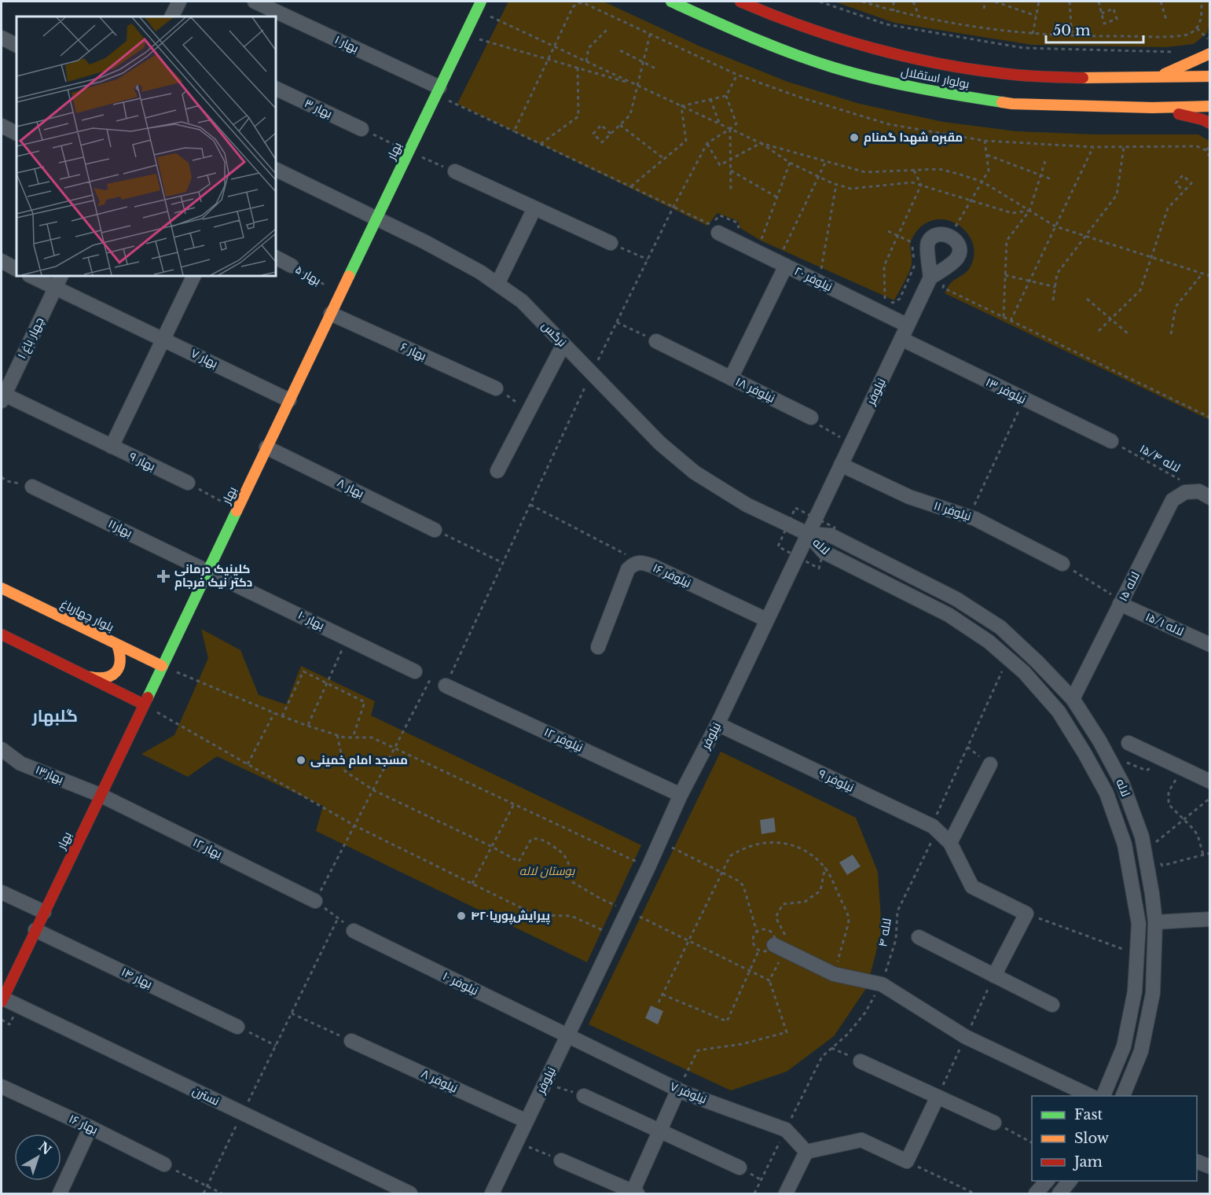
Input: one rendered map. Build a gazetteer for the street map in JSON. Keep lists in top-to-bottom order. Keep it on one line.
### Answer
{"streets":{"street":["بهار ۱","بولوار استقلال","بهار ۳","بهار","بهار ۵","نیلوفر ۲۰","نرگس","چهار باغ ۱","بهار ۶","بهار ۷","نیلوفر ۱۸","نیلوفر ۱۳","نیلوفر","بهار ۹","بهار ۸","نیلوفر ۱۱","بهار۱۱","لاله","نیلوفر ۱۶","لاله ۱۵","بلوار چهارباغ","بهار ۱۰","لاله ۱۵/۱","نیلوفر ۱۲","بهار۱۳","نیلوفر ۹","بهار ۱۲","بهار ۱۴","نیلوفر ۱۰","نیلوفر ۸","نیلوفر ۷","نسترن","بهار ۱۶"],"path":["لاله ۱۵/۴","لاله ۴"]},"crossings":[["بهار ۱","بهار"],["بهار","بهار ۵"],["بهار","نرگس"],["بهار","بهار ۶"],["بهار","بهار ۷"],["بهار","بهار ۸"],["بهار","بهار۱۱"],["بهار","بلوار چهارباغ"],["بهار","بهار ۱۰"],["بهار","بهار۱۳"],["بهار","بهار ۱۲"],["بهار","بهار ۱۴"],["بهار","نسترن"],["نیلوفر ۲۰","نیلوفر"],["نرگس","نیلوفر"],["نرگس","لاله"],["چهار باغ ۱","بهار ۷"],["چهار باغ ۱","بهار ۹"],["نیلوفر ۱۳","نیلوفر"],["نیلوفر ۱۳","لاله ۱۵/۴"],["نیلوفر","نیلوفر ۱۱"],["نیلوفر","لاله"],["نیلوفر","نیلوفر ۱۶"],["نیلوفر","نیلوفر ۱۲"],["نیلوفر","نیلوفر ۹"],["نیلوفر","نیلوفر ۱۰"],["نیلوفر","نیلوفر ۸"],["نیلوفر","نیلوفر ۷"],["لاله ۱۵/۴","لاله ۱۵"],["بهار۱۱","بهار ۱۰"],["لاله","لاله ۱۵"],["لاله","لاله ۴"],["لاله ۱۵","لاله ۱۵/۱"],["بهار۱۳","بهار ۱۲"],["نیلوفر ۹","لاله ۴"],["لاله ۴","نیلوفر ۷"],["نیلوفر ۱۰","نیلوفر ۷"]],"districts":["گلبهار"],"parks":["بوستان لاله"],"places":{"other":["مقبره شهدا گمنام","مسجد امام خمینی","پیرایش‌پوریا۴۲۰"],"health":["کلینیک درمانی دکتر نیک فرجام"]},"legend":["Fast","Slow","Jam"],"scale_bar":"50 m","north":"top right"}
